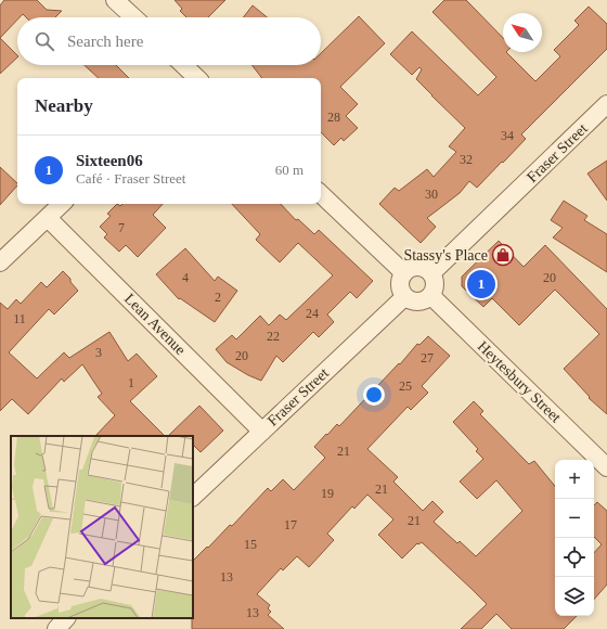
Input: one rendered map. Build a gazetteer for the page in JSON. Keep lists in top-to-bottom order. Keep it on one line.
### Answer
{"streets":{"street":["Fraser Street","Lean Avenue","Heytesbury Street"]},"crossings":[["Fraser Street","Lean Avenue"],["Fraser Street","Heytesbury Street"]],"places":{"shop":["Stassy's Place"]},"house_numbers":["28","34","32","30","7","4","20","2","24","11","22","3","20","27","1","25","21","21","19","21","17","15","13","13"],"north":"top left","page":{"search":"Search here","heading":"Nearby","list":[{"mark":"1","name":"Sixteen06","note":"Café · Fraser Street","value":"60 m"}],"pins":"1","map_buttons":["+","−"]}}
